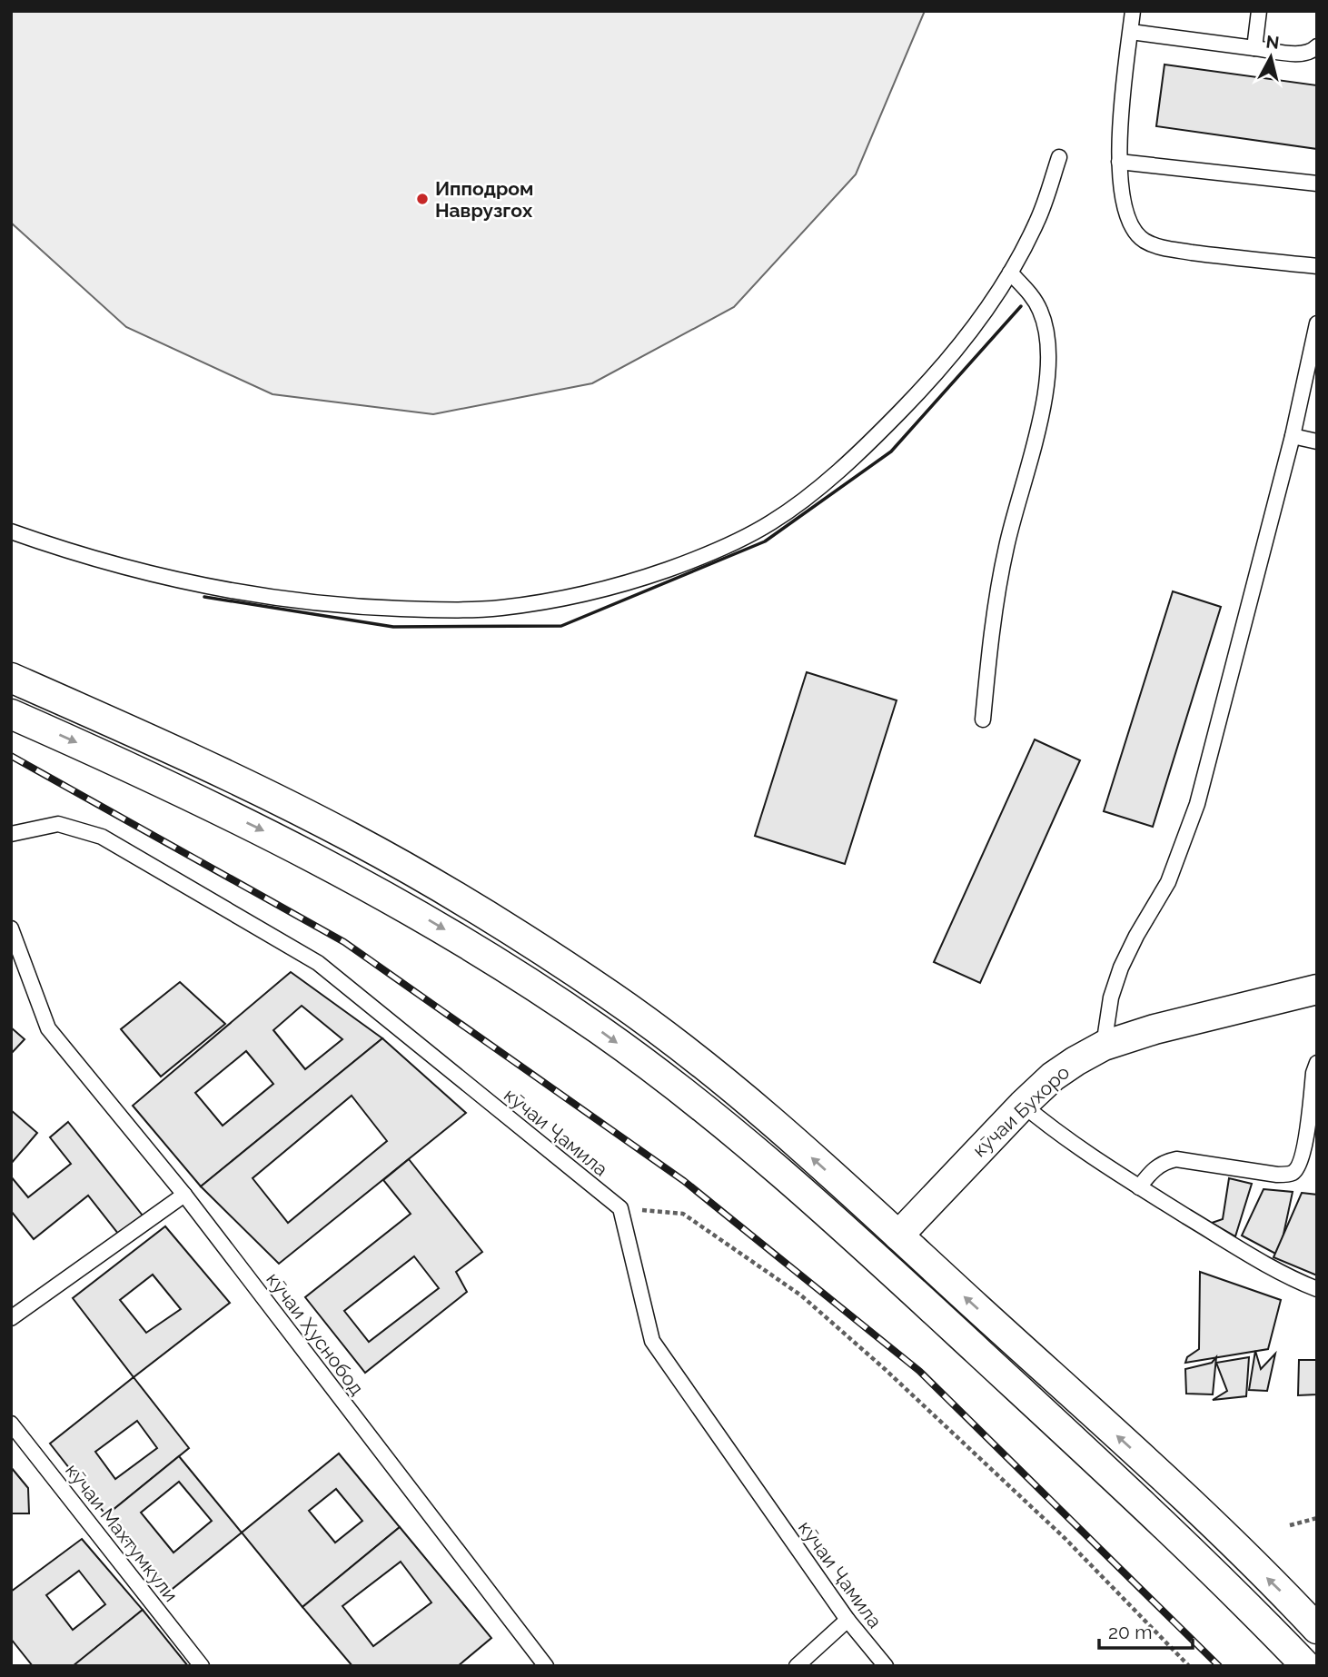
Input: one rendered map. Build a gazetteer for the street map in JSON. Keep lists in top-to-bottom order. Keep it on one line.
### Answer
{"streets":{"street":["кӯчаи Бухоро"],"lane":["кӯчаи Ҷамила","кӯчаи Ҳуснобод","кӯчаи Махтумкули"]},"places":["Ипподром Наврузгох"],"scale_bar":"20 m","north":"top"}
